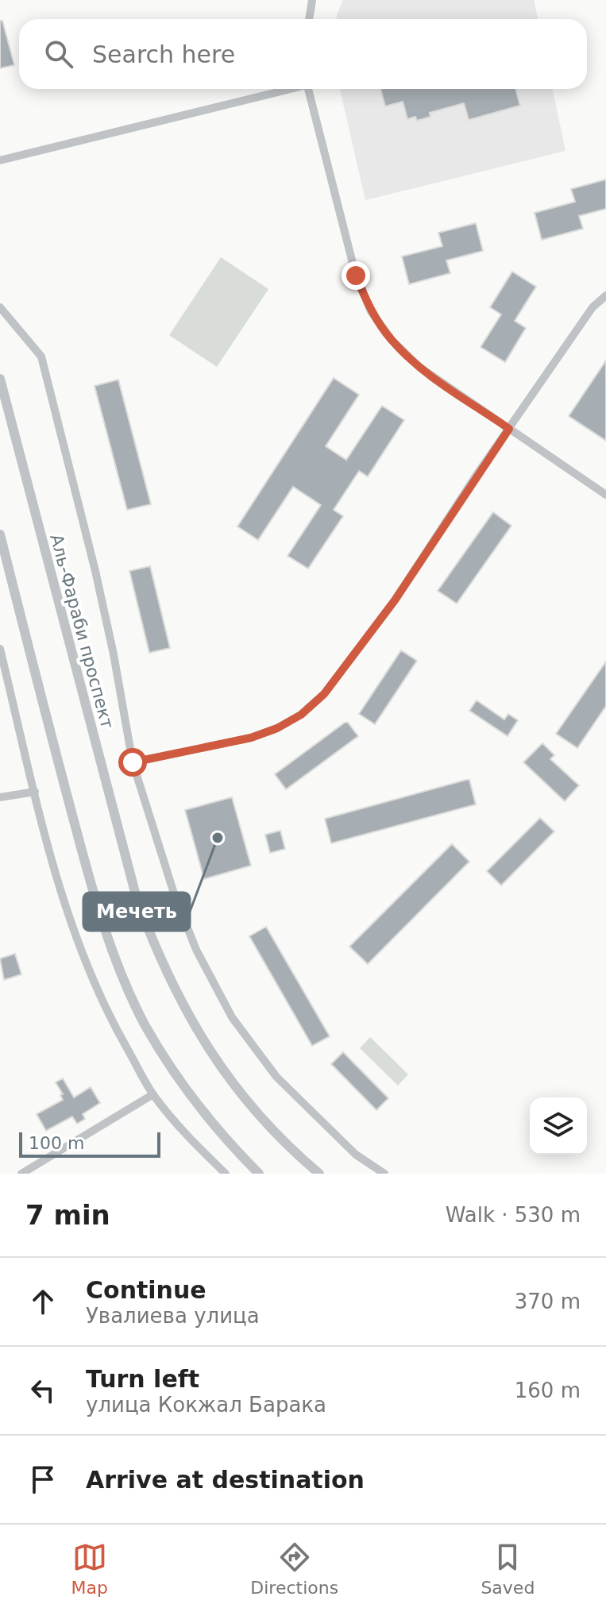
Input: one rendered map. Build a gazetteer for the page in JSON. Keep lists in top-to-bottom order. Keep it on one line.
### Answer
{"streets":{"street":["Аль-Фараби проспект"]},"places":["Мечеть"],"scale_bar":"100 m","page":{"search":"Search here","scale":"100 m","heading":["7 min","Walk · 530 m"],"list":[["Continue","Увалиева улица","370 m"],["Turn left","улица Кокжал Барака","160 m"],"Arrive at destination"],"nav":["Map","Directions","Saved"]}}
